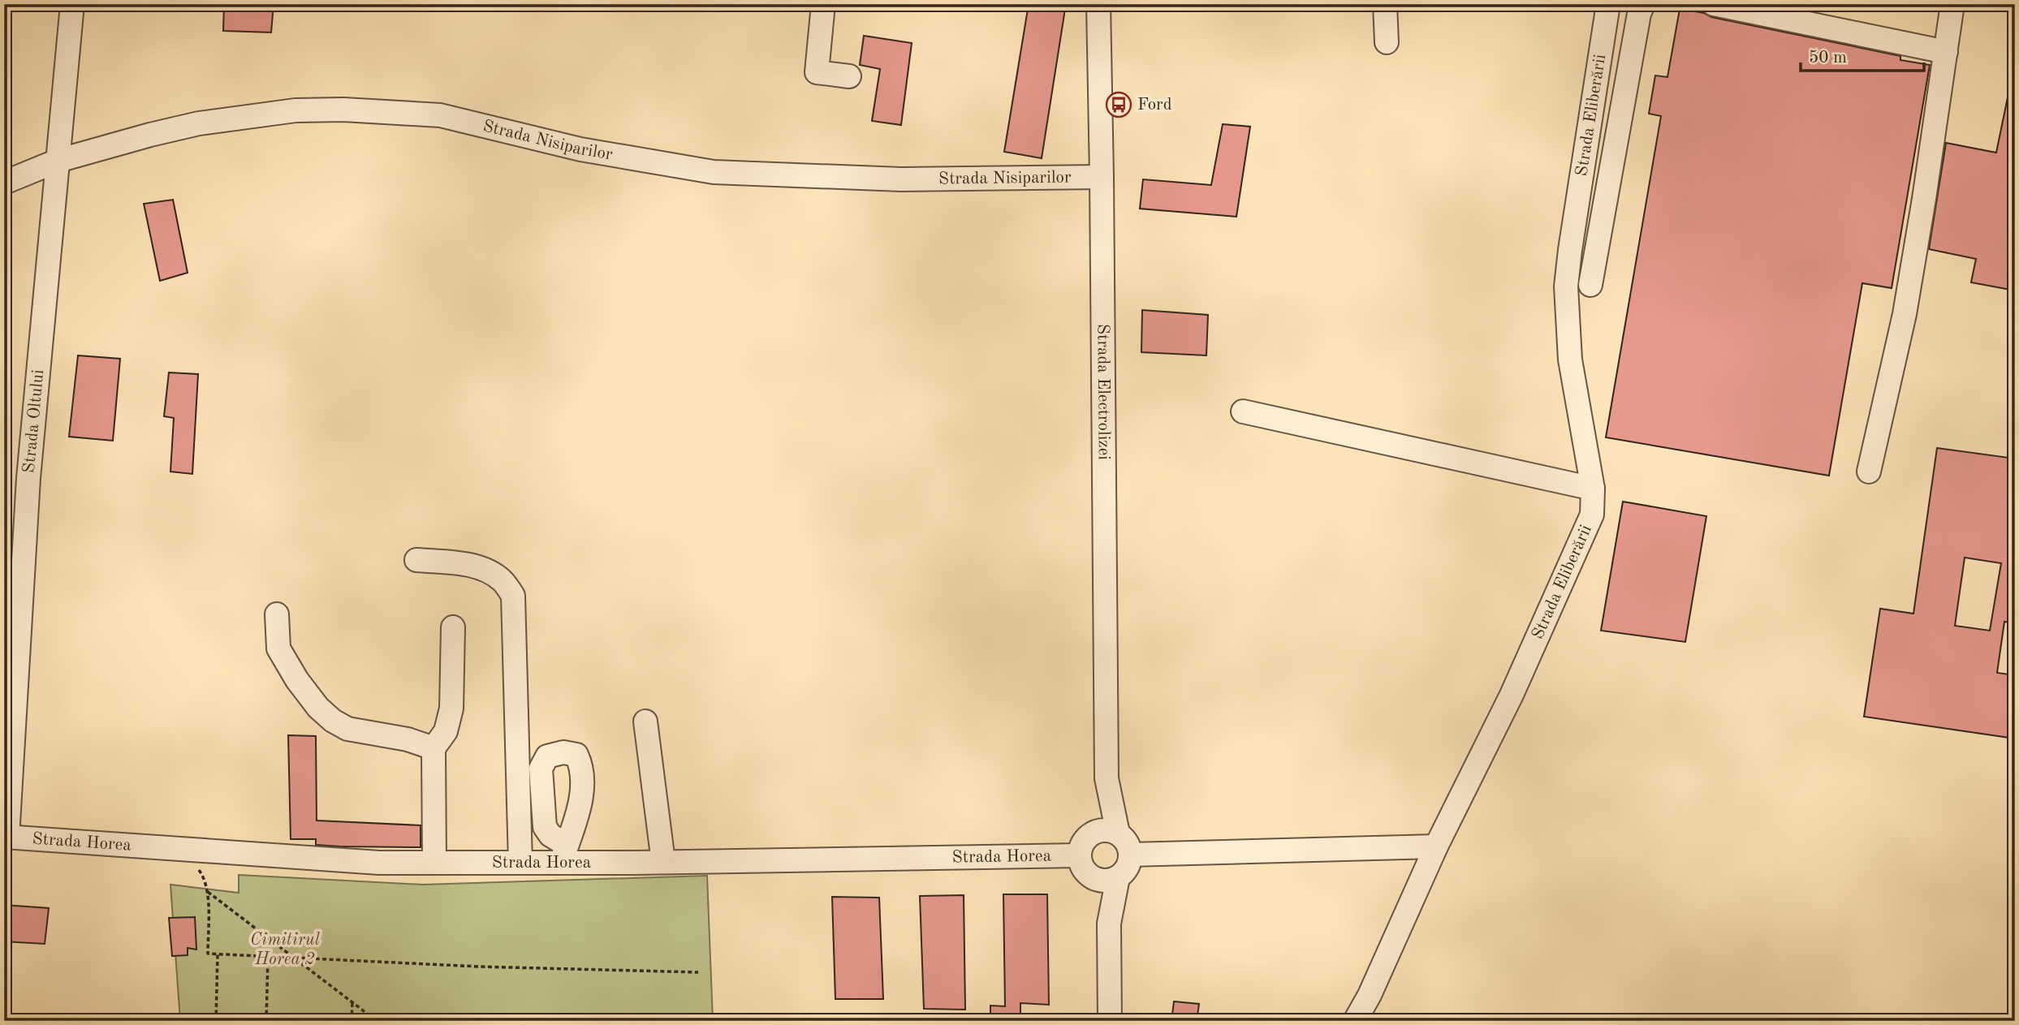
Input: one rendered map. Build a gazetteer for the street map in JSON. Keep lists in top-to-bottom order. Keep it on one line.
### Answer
{"streets":{"street":["Strada Eliberării","Strada Nisiparilor","Strada Electrolizei","Strada Oltului","Strada Horea"]},"crossings":[["Strada Nisiparilor","Strada Electrolizei"],["Strada Nisiparilor","Strada Oltului"],["Strada Electrolizei","Strada Horea"],["Strada Oltului","Strada Horea"]],"parks":["Cimitirul Horea 2"],"places":{"bus stop":["Ford"]},"scale_bar":"50 m"}
